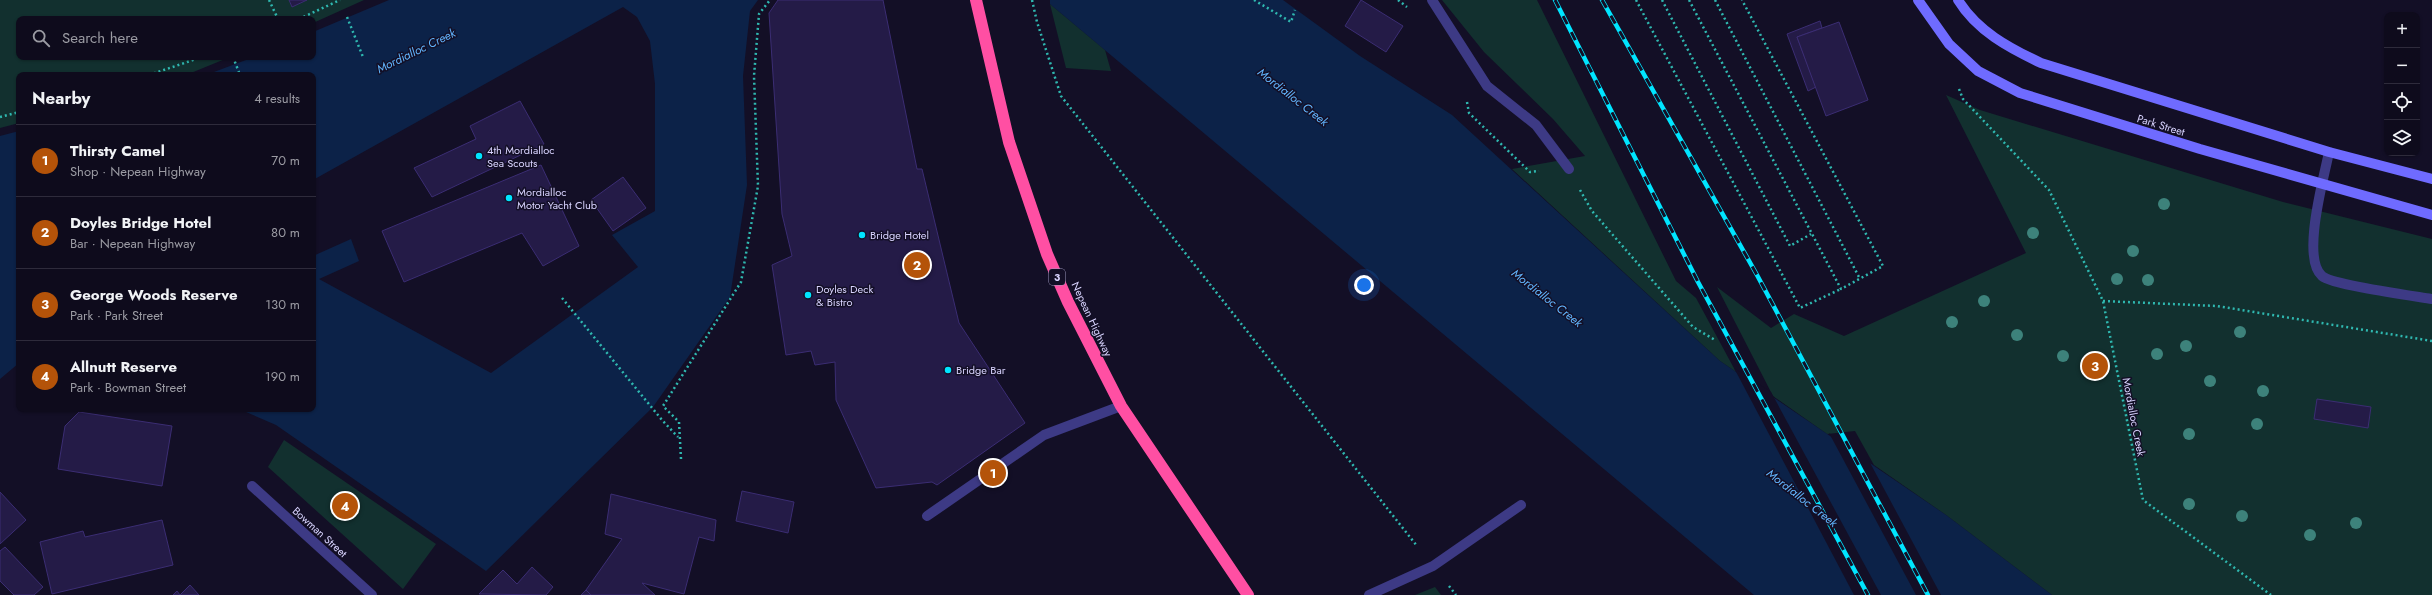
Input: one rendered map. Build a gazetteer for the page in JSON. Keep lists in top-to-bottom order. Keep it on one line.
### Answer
{"streets":{"highway":["3","Nepean Highway"],"street":["Park Street","Bowman Street"],"path":["Mordialloc Creek"]},"crossings":[["Park Street","Mordialloc Creek"]],"water":["Mordialloc Creek"],"places":["4th Mordialloc Sea Scouts","Mordialloc Motor Yacht Club","Bridge Hotel","Doyles Deck & Bistro","Bridge Bar"],"page":{"map_buttons":["+","−"],"search":"Search here","heading":["Nearby","4 results"],"list":[{"mark":"1","name":"Thirsty Camel","note":"Shop · Nepean Highway","value":"70 m"},{"mark":"2","name":"Doyles Bridge Hotel","note":"Bar · Nepean Highway","value":"80 m"},{"mark":"3","name":"George Woods Reserve","note":"Park · Park Street","value":"130 m"},{"mark":"4","name":"Allnutt Reserve","note":"Park · Bowman Street","value":"190 m"}],"pins":["2","3","1","4"]}}
